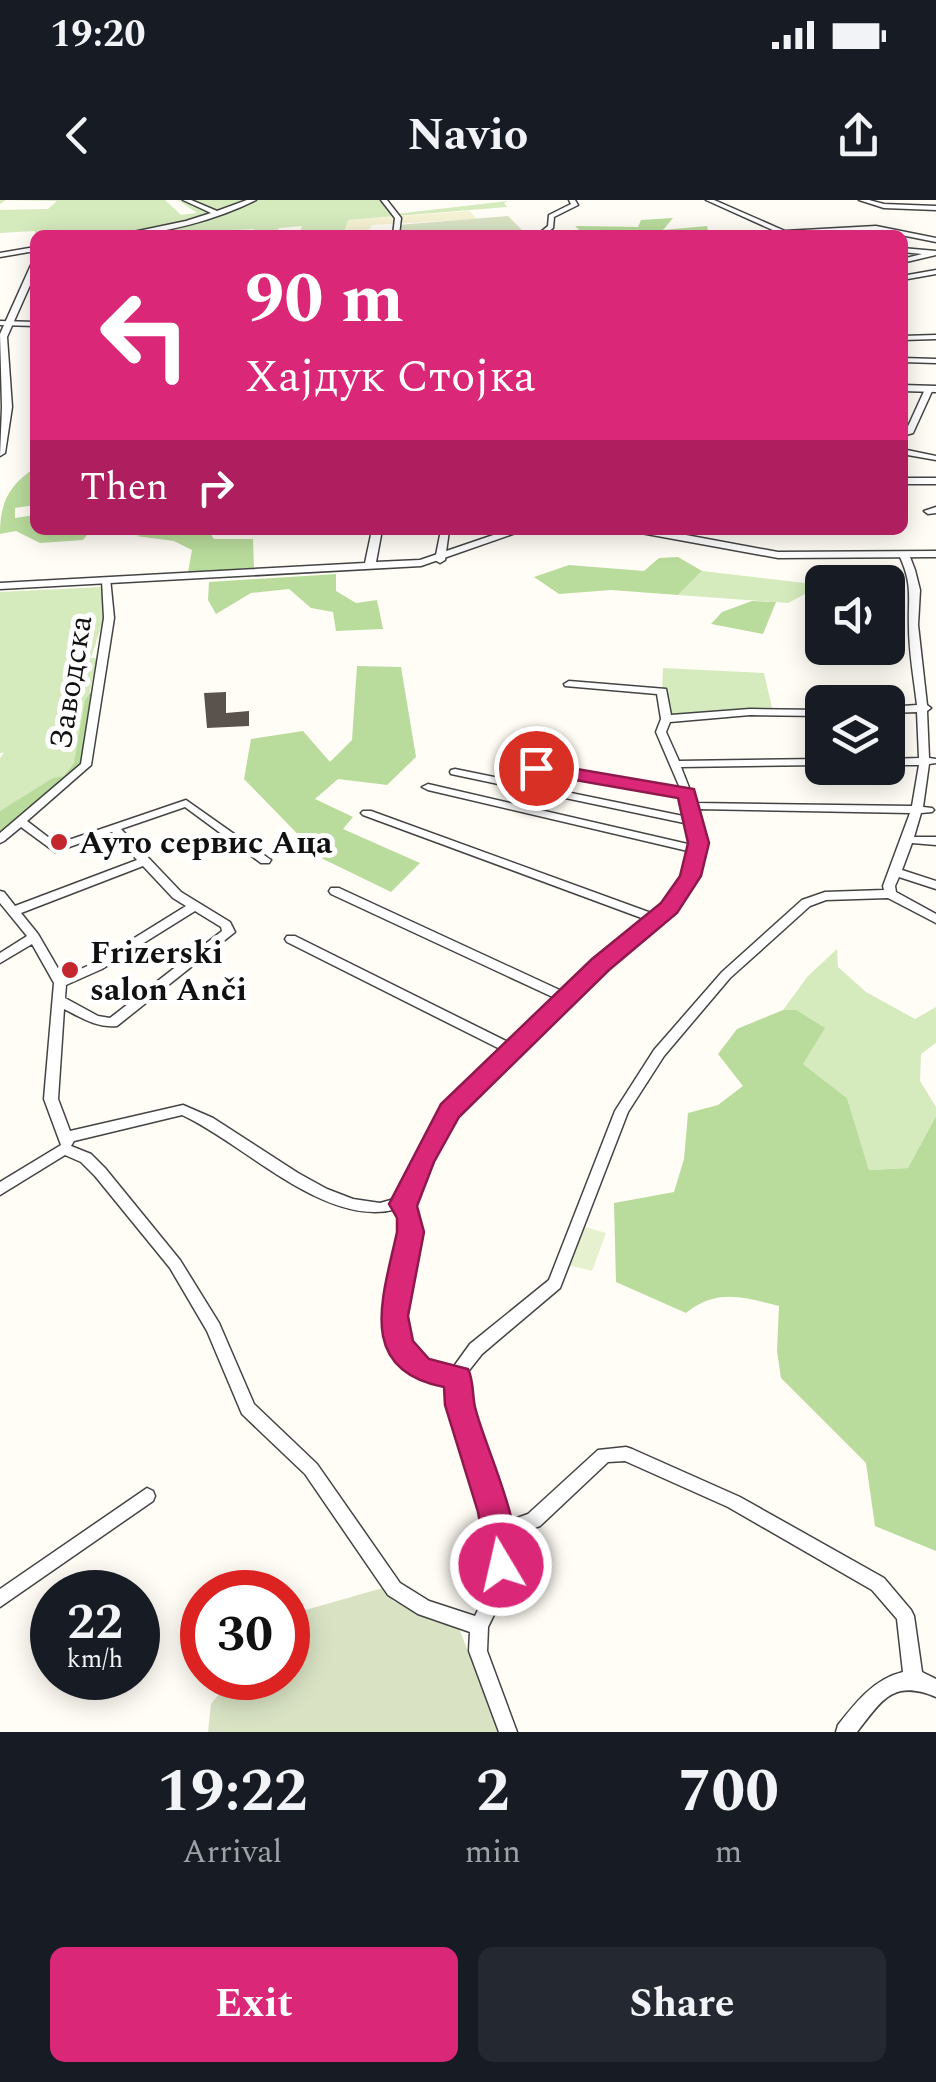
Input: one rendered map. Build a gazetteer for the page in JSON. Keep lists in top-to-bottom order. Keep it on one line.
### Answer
{"streets":{"street":["Заводска"]},"places":["Ауто сервис Аца","Frizerski salon Anči"],"page":{"status":"19:20","header":"Navio","turn":["90 m","Хајдук Стојка"],"then":"Then","speed":"22 km/h","limit":"30","eta":["19:22","Arrival","2","min","700","m"],"buttons":["Exit","Share"]}}
